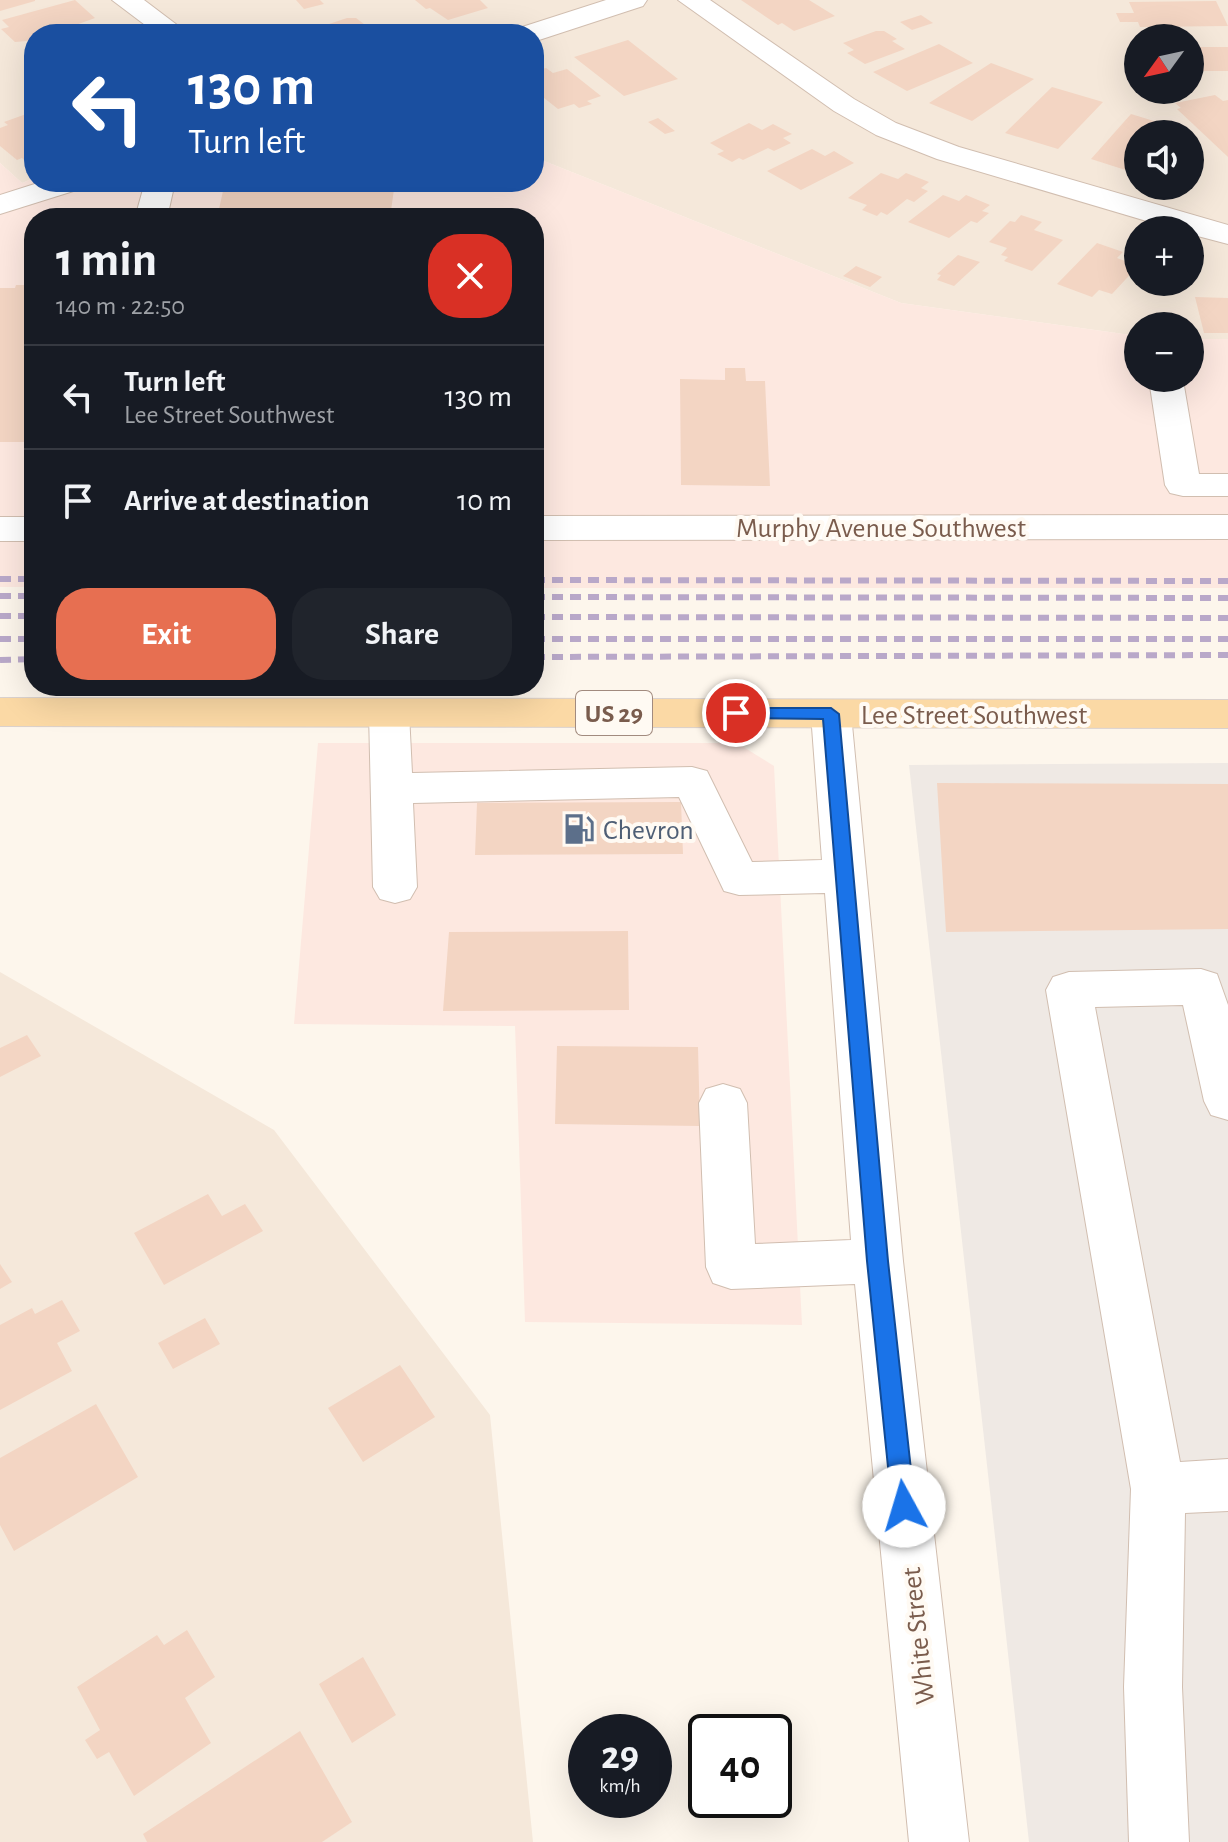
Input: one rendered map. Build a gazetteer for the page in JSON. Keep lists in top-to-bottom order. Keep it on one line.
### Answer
{"streets":{"main road":["US 29","Lee Street Southwest"],"street":["Murphy Avenue Southwest","White Street"]},"crossings":[["Lee Street Southwest","White Street"]],"places":{"fuel station":["Chevron"]},"north":"bottom left","page":{"map_buttons":["+","−"],"turn":["130 m","Turn left"],"heading":["1 min","140 m · 22:50"],"list":[{"name":"Turn left","note":"Lee Street Southwest","value":"130 m"},{"name":"Arrive at destination","value":"10 m"}],"buttons":["Exit","Share"],"speed":"29 km/h","limit":"40"}}
